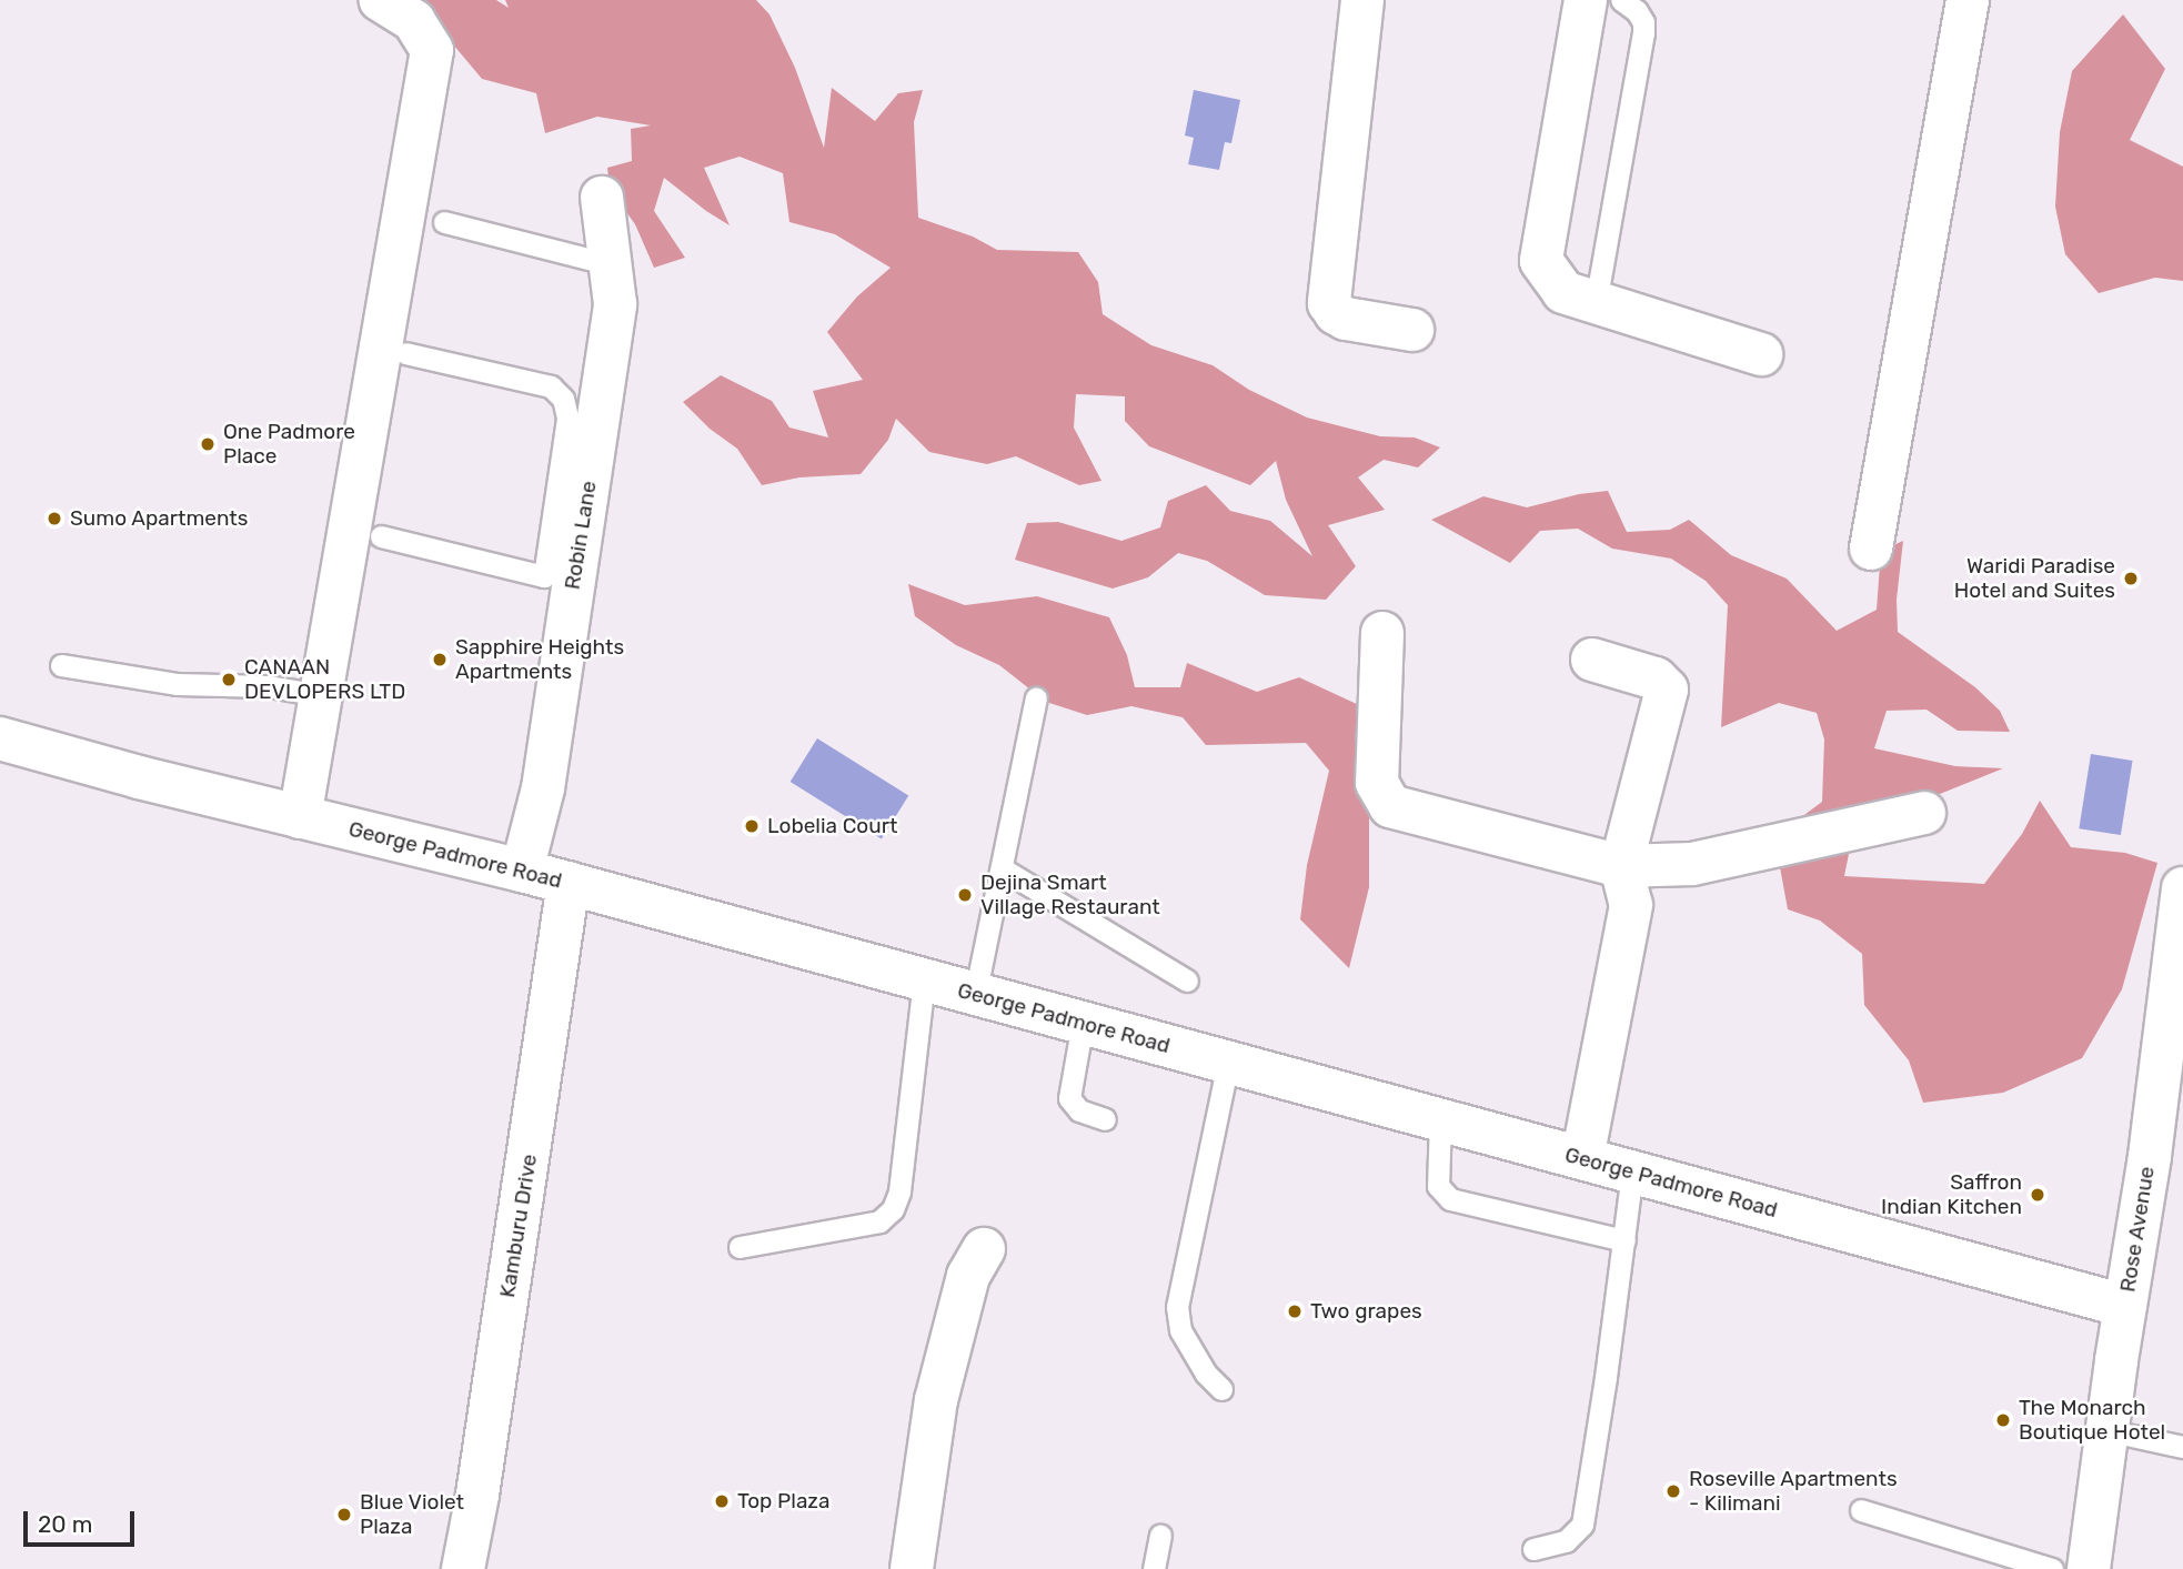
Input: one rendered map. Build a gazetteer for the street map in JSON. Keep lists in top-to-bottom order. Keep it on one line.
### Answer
{"streets":{"street":["Robin Lane","George Padmore Road","Kamburu Drive","Rose Avenue"]},"crossings":[["Robin Lane","George Padmore Road"],["George Padmore Road","Kamburu Drive"],["George Padmore Road","Rose Avenue"]],"places":["One Padmore Place","Sumo Apartments","Waridi Paradise Hotel and Suites","Sapphire Heights Apartments","CANAAN DEVLOPERS LTD","Lobelia Court","Dejina Smart Village Restaurant","Saffron Indian Kitchen","Two grapes","The Monarch Boutique Hotel","Roseville Apartments - Kilimani","Top Plaza","Blue Violet Plaza"],"scale_bar":"20 m"}
